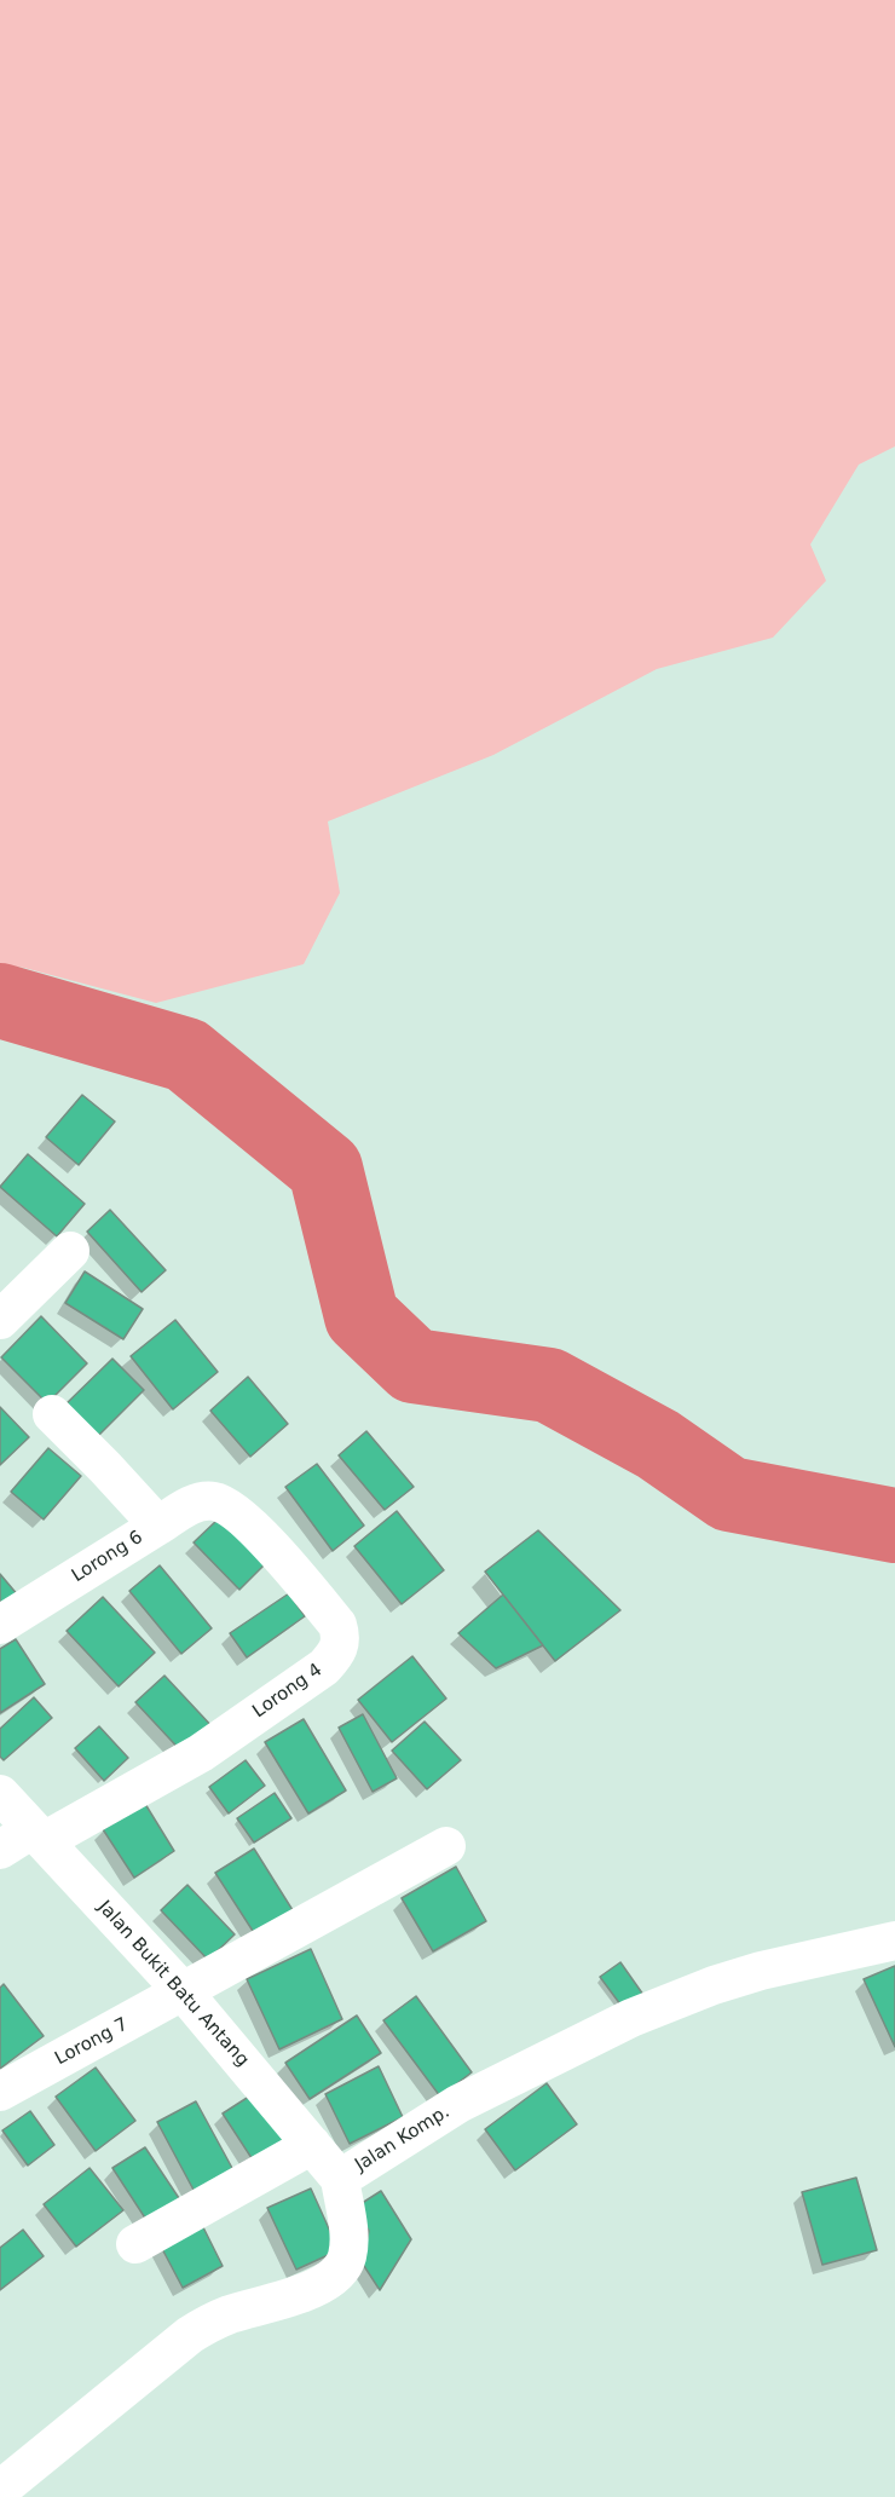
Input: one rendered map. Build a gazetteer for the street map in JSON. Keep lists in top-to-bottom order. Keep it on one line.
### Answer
{"streets":{"street":["Lorong 6","Lorong 4","Jalan Bukit Batu Antang","Lorong 7","Jalan Komp."]},"crossings":[["Lorong 6","Lorong 4"],["Lorong 4","Jalan Bukit Batu Antang"],["Jalan Bukit Batu Antang","Lorong 7"],["Jalan Bukit Batu Antang","Jalan Komp."]]}
